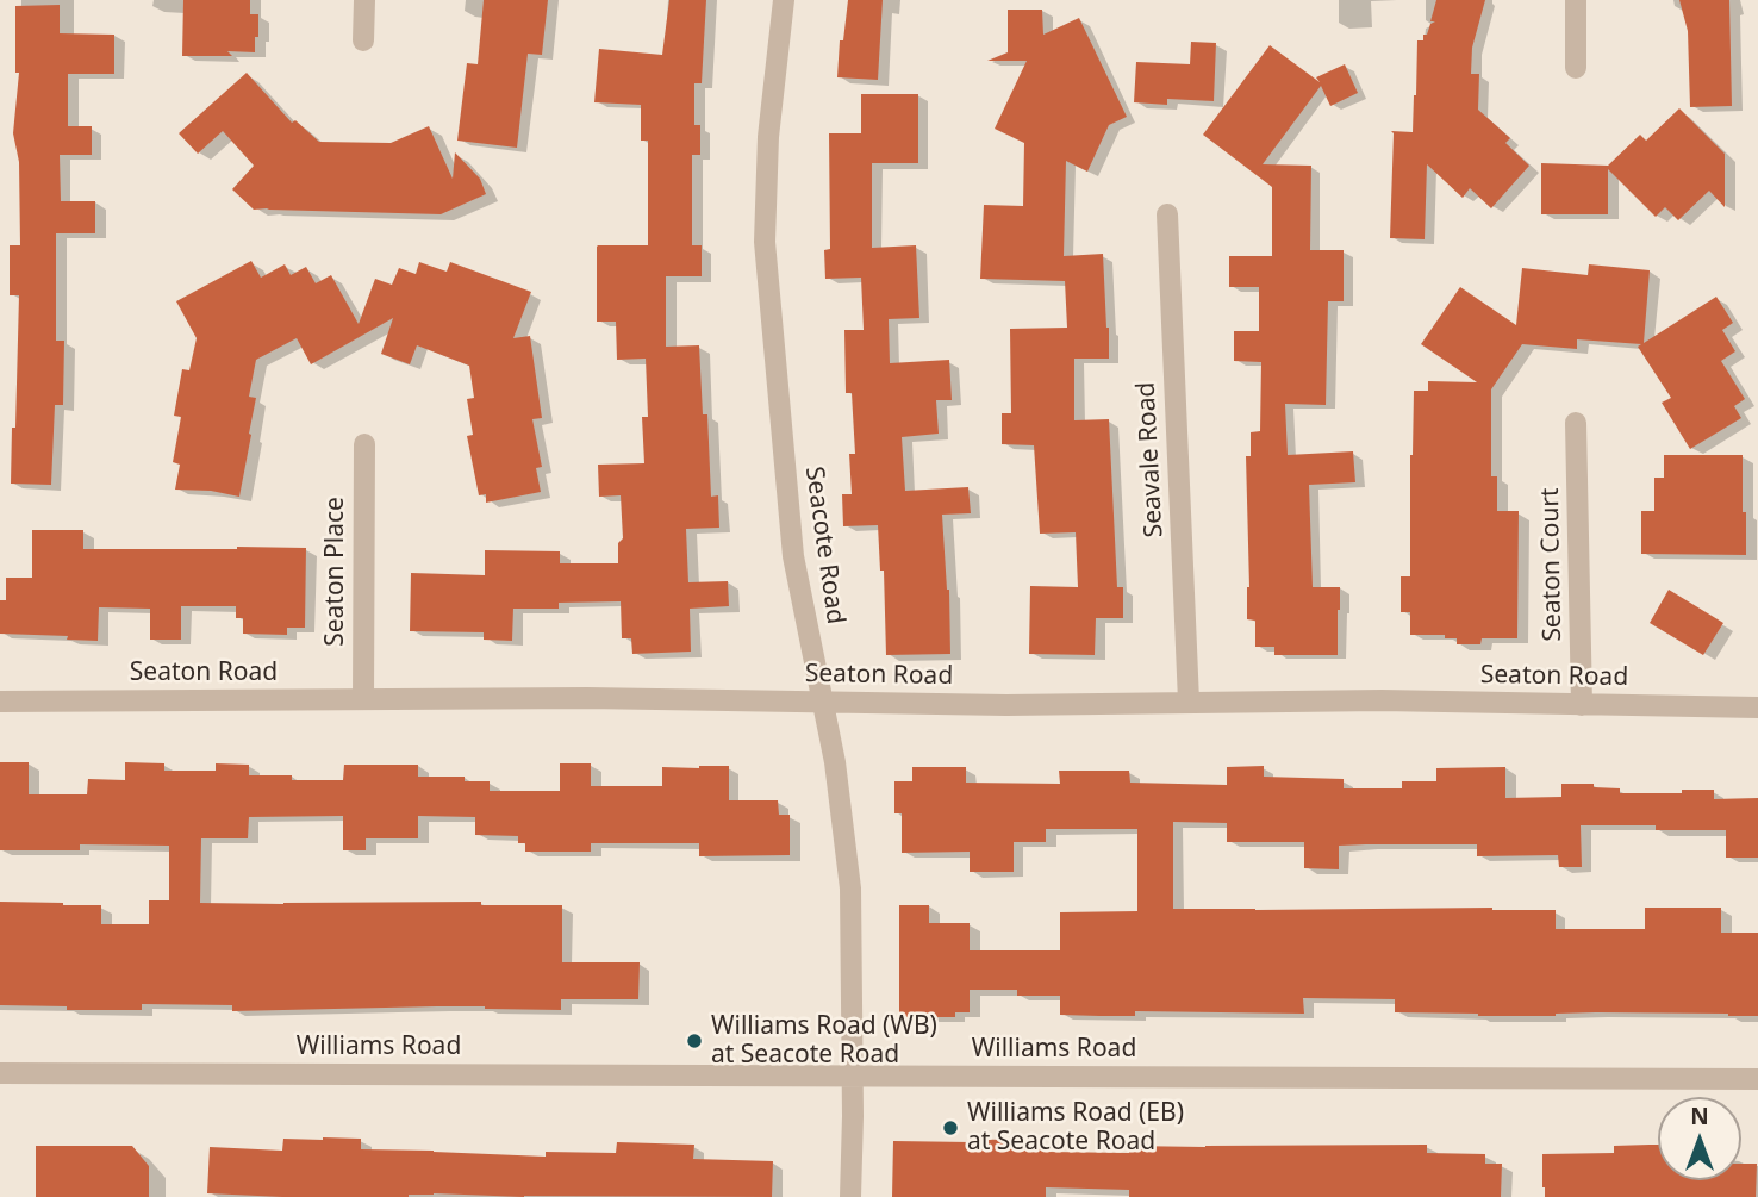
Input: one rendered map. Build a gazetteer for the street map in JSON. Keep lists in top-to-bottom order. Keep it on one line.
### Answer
{"streets":{"street":["Seavale Road","Seacote Road","Seaton Court","Seaton Place","Seaton Road","Williams Road"]},"crossings":[["Seavale Road","Seaton Road"],["Seacote Road","Seaton Road"],["Seacote Road","Williams Road"],["Seaton Court","Seaton Road"],["Seaton Place","Seaton Road"]],"places":["Williams Road (WB) at Seacote Road","Williams Road (EB) at Seacote Road"],"north":"top"}
